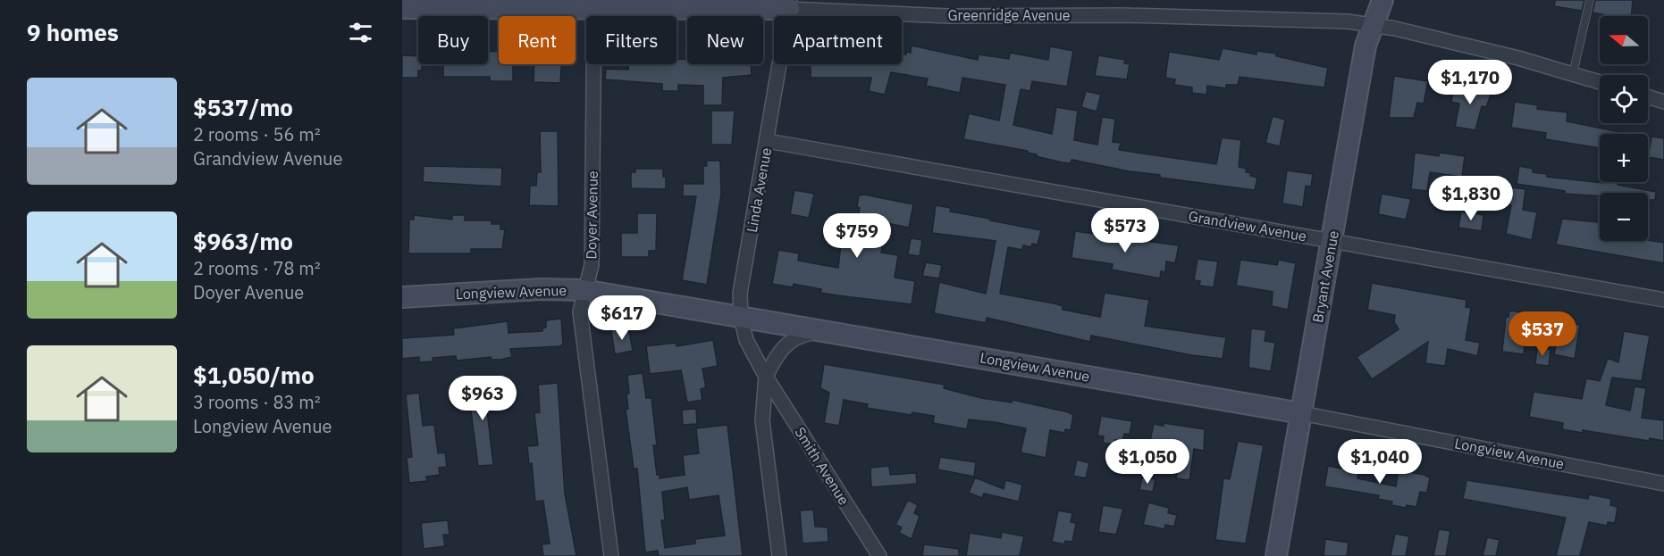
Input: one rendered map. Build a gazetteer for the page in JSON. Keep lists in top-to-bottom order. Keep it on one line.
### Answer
{"streets":{"street":["Greenridge Avenue","Linda Avenue","Doyer Avenue","Grandview Avenue","Bryant Avenue","Longview Avenue","Smith Avenue"]},"crossings":[["Greenridge Avenue","Linda Avenue"],["Greenridge Avenue","Doyer Avenue"],["Greenridge Avenue","Bryant Avenue"],["Linda Avenue","Grandview Avenue"],["Linda Avenue","Longview Avenue"],["Linda Avenue","Smith Avenue"],["Doyer Avenue","Longview Avenue"],["Grandview Avenue","Bryant Avenue"],["Bryant Avenue","Longview Avenue"]],"north":"left","page":{"heading":"9 homes","map_buttons":["+","−"],"chip":["Buy","Rent","Filters","New","Apartment"],"price":["$1,170","$1,830","$573","$759","$617","$537","$963","$1,050","$1,040"],"list":[{"name":"$537/mo","note":"2 rooms · 56 m² · Grandview Avenue"},{"name":"$963/mo","note":"2 rooms · 78 m² · Doyer Avenue"},{"name":"$1,050/mo","note":"3 rooms · 83 m² · Longview Avenue"}]}}
